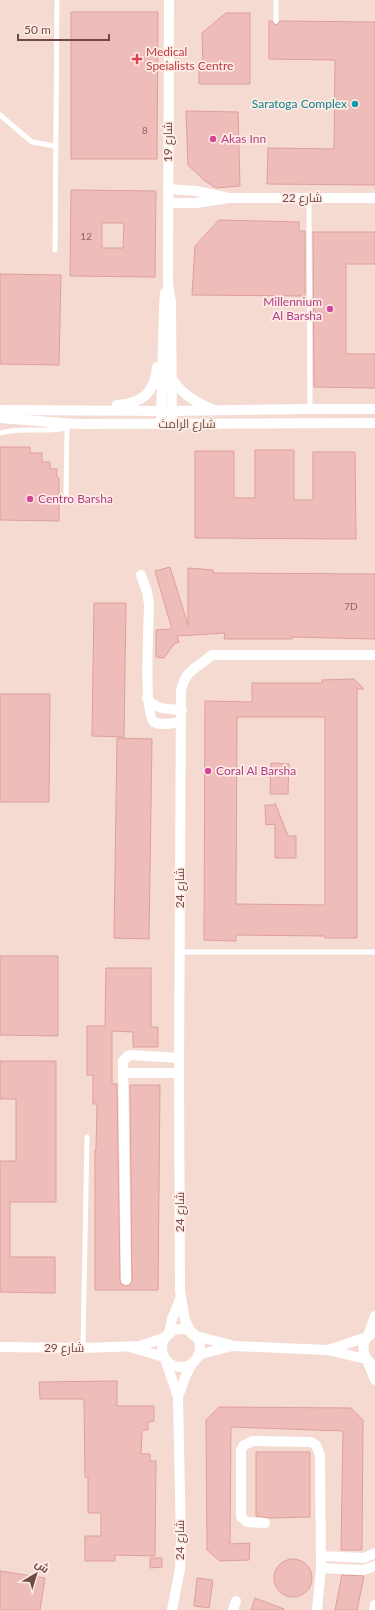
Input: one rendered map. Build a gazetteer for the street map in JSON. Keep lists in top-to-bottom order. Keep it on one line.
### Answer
{"streets":{"street":["شارع 19","شارع 22","شارع الرامث","شارع 24","شارع 29"]},"crossings":[["شارع 19","شارع 22"],["شارع 19","شارع الرامث"],["شارع 24","شارع 29"]],"places":{"health":["Medical Speialists Centre"],"other":["Saratoga Complex","Akas Inn","Millennium Al Barsha","Centro Barsha","Coral Al Barsha"]},"house_numbers":["8","12","7D"],"scale_bar":"50 m","north":"top right"}
